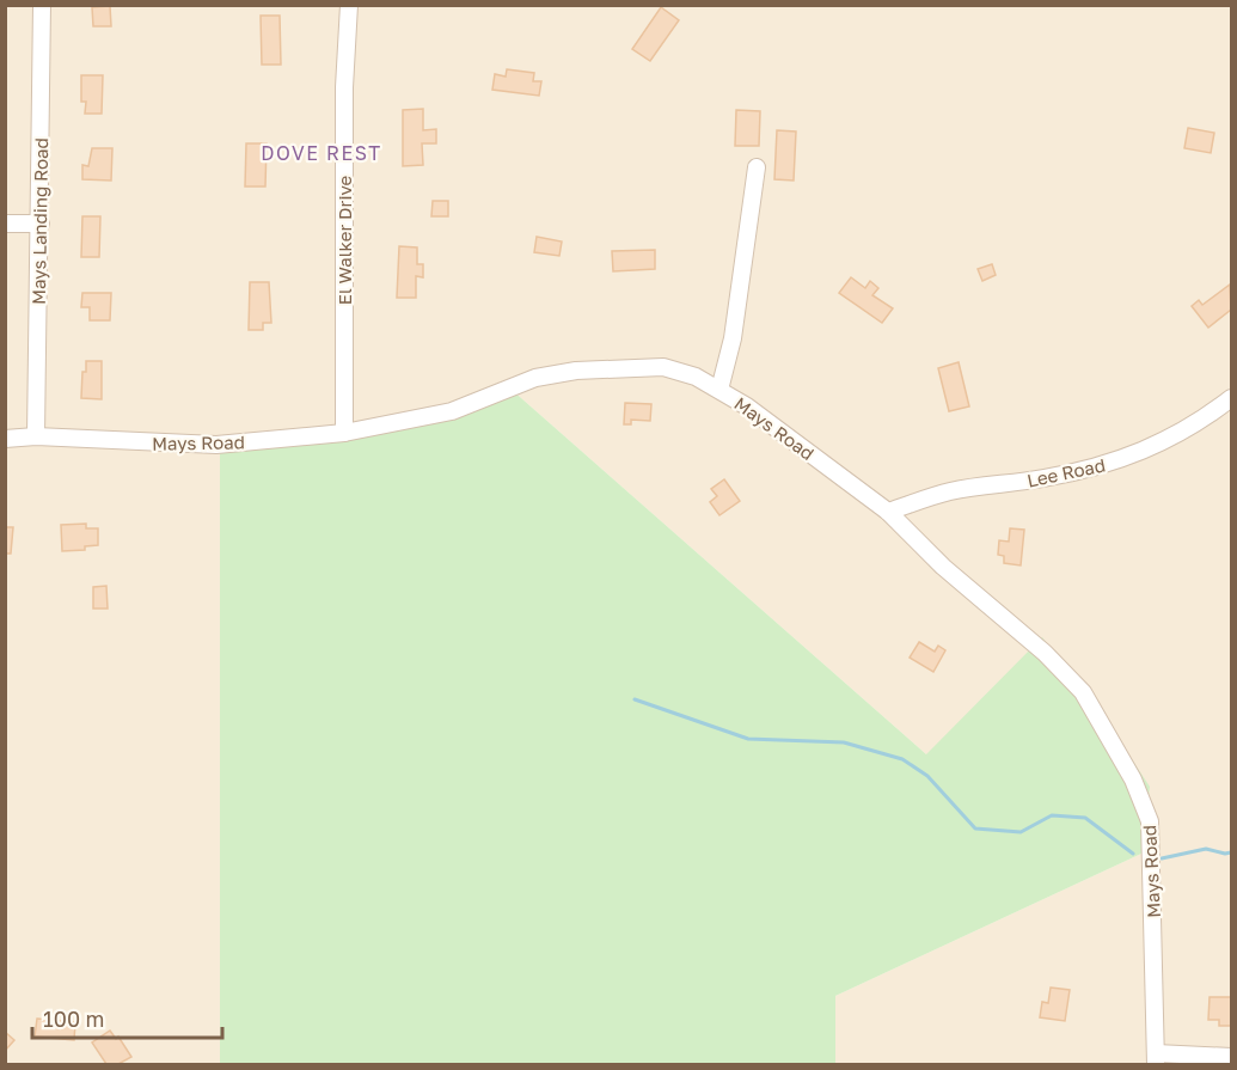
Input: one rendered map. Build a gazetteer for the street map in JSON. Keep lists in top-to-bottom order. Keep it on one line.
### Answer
{"streets":{"street":["Mays Landing Road","El Walker Drive","Mays Road","Lee Road"]},"crossings":[["Mays Landing Road","Mays Road"],["El Walker Drive","Mays Road"],["Mays Road","Lee Road"]],"districts":["DOVE REST"],"scale_bar":"100 m"}
